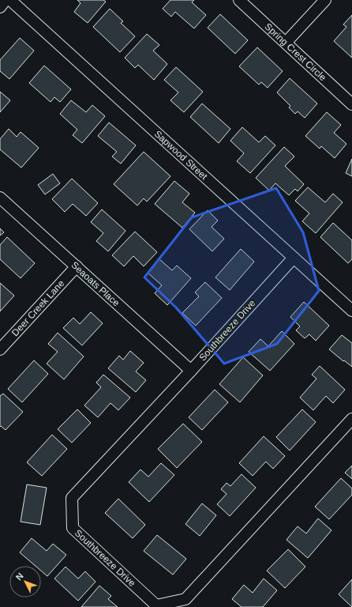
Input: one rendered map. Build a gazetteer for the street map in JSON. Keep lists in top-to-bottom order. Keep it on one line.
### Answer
{"streets":{"street":["Spring Crest Circle","Sapwood Street","Seaoats Place","Deer Creek Lane","Southbreeze Drive"]},"crossings":[["Sapwood Street","Southbreeze Drive"],["Seaoats Place","Deer Creek Lane"],["Seaoats Place","Southbreeze Drive"]],"north":"top left"}
